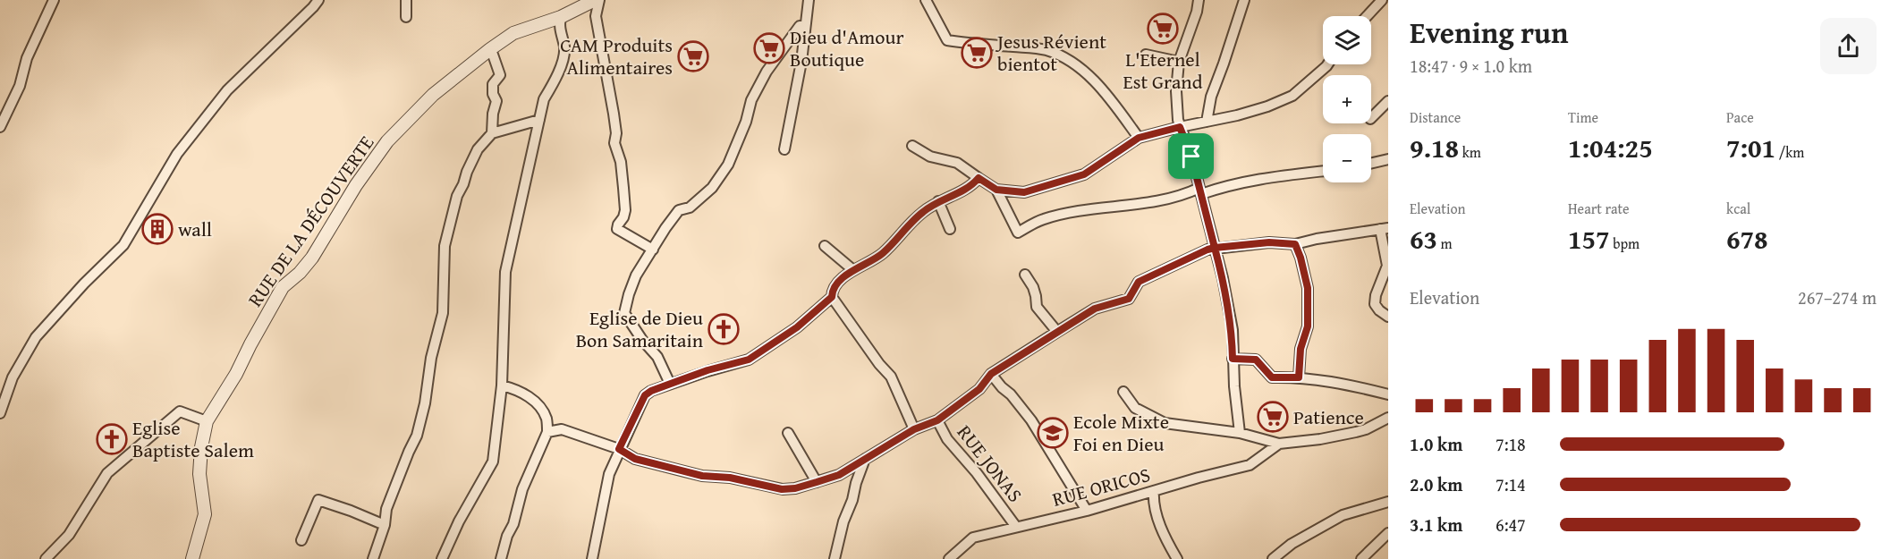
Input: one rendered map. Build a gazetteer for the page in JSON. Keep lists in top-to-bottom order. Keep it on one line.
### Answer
{"streets":{"street":["RUE DE LA DÉCOUVERTE","RUE JONAS","RUE ORICOS"]},"crossings":[["RUE JONAS","RUE ORICOS"]],"places":{"supermarket":["L'Eternel Est Grand","Dieu d'Amour Boutique","Jesus Révient bientot","CAM Produits Alimentaires","Patience"],"building":["wall"],"church":["Eglise de Dieu Bon Samaritain","Eglise Baptiste Salem"],"school or university":["Ecole Mixte Foi en Dieu"]},"page":{"heading":["Evening run","18:47 · 9 × 1.0 km"],"map_buttons":["+","−"],"stats":[["Distance","9.18 km"],["Time","1:04:25"],["Pace","7:01 /km"],["Elevation","63 m"],["Heart rate","157 bpm"],["kcal","678"]],"chart":["Elevation","267–274 m"],"list":[{"name":"1.0 km","note":"7:18"},{"name":"2.0 km","note":"7:14"},{"name":"3.1 km","note":"6:47"}]}}
